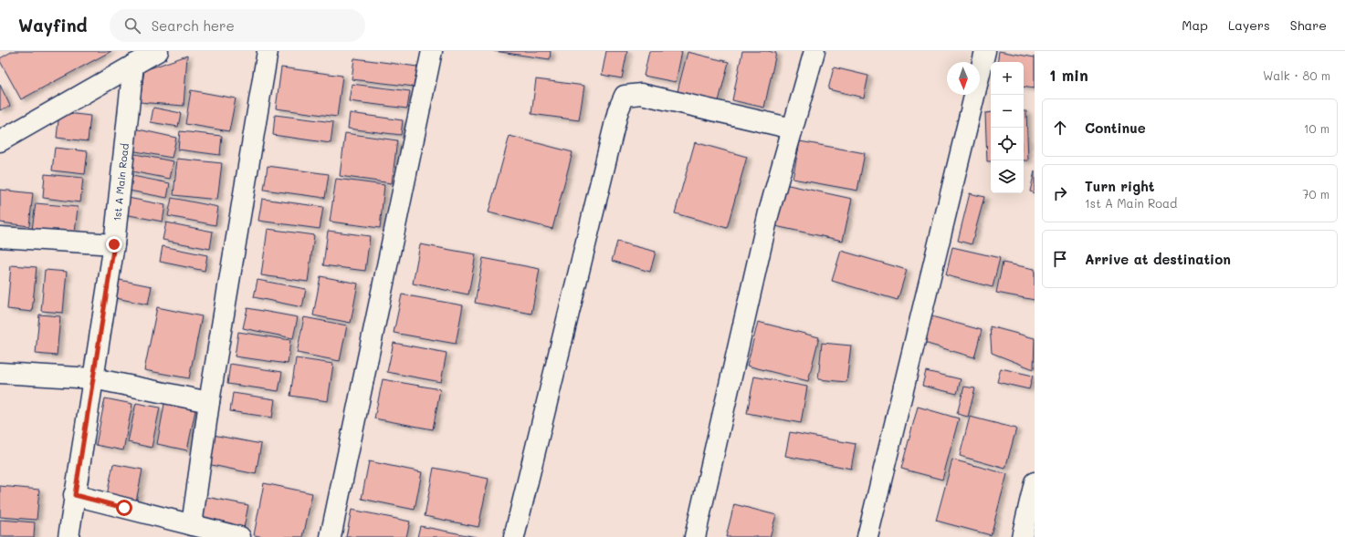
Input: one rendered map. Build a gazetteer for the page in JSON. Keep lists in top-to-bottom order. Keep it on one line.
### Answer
{"streets":{"street":["1st A Main Road"]},"north":"bottom","page":{"header":"Wayfind","search":"Search here","nav":["Map","Layers","Share"],"heading":["1 min","Walk · 80 m"],"map_buttons":["+","−"],"list":[["Continue","10 m"],["Turn right","1st A Main Road","70 m"],"Arrive at destination"]}}
